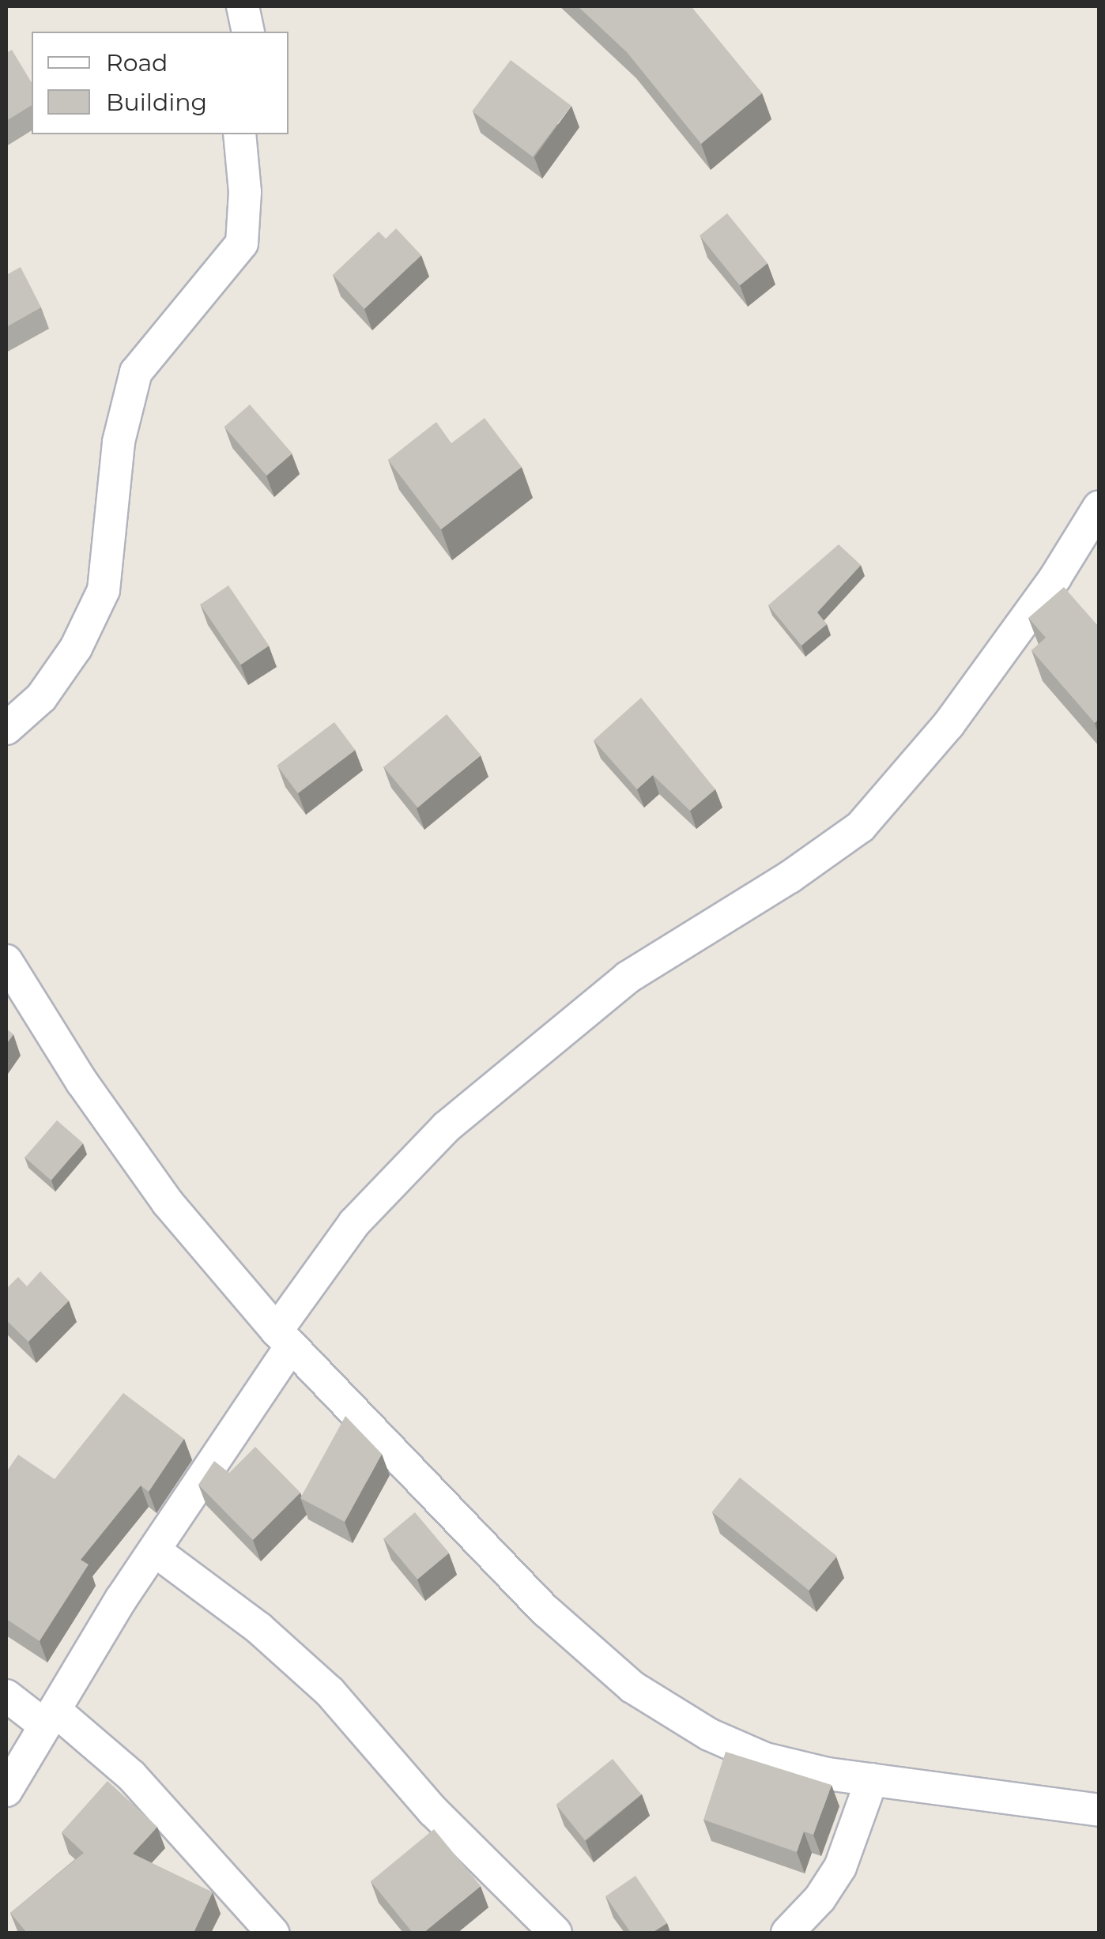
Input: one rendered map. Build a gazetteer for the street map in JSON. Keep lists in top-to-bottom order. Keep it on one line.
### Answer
{"legend":["Road","Building"]}
